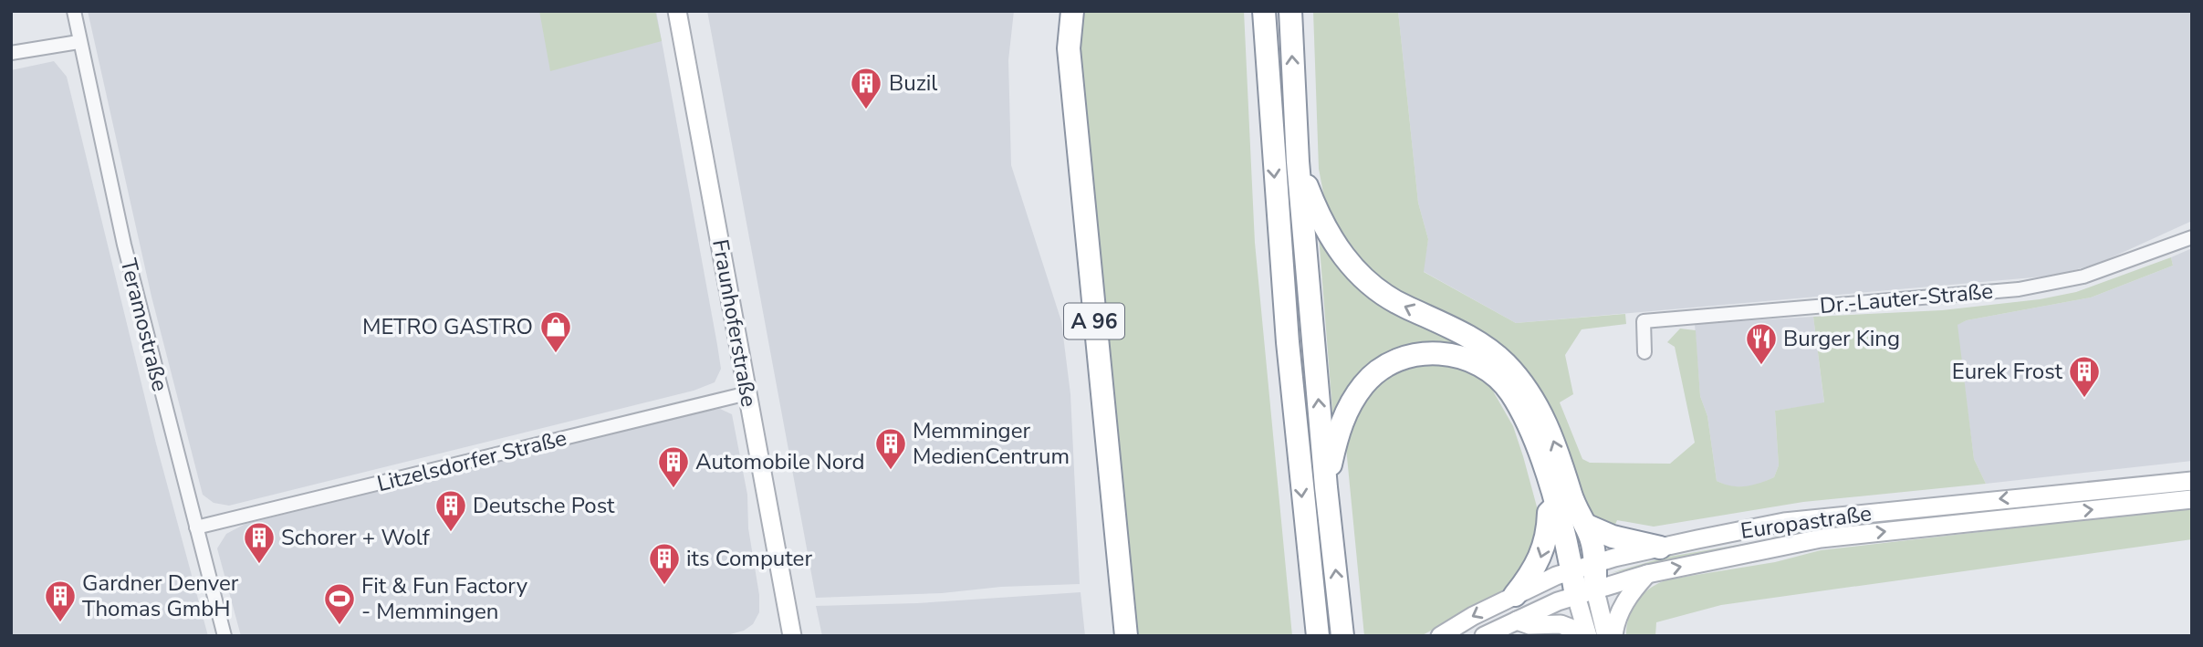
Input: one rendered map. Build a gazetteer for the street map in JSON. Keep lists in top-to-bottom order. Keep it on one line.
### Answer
{"streets":{"highway":["A 96"],"main road":["Fraunhoferstraße","Europastraße"],"street":["Dr.-Lauter-Straße","Teramostraße","Litzelsdorfer Straße"]},"crossings":[["Fraunhoferstraße","Litzelsdorfer Straße"],["Teramostraße","Litzelsdorfer Straße"]],"places":{"building":["Buzil","Eurek Frost","Memminger MedienCentrum","Automobile Nord","Deutsche Post","Schorer + Wolf","its Computer","Gardner Denver Thomas GmbH"],"shop":["METRO GASTRO"],"restaurant":["Burger King"],"sports":["Fit & Fun Factory - Memmingen"]}}
